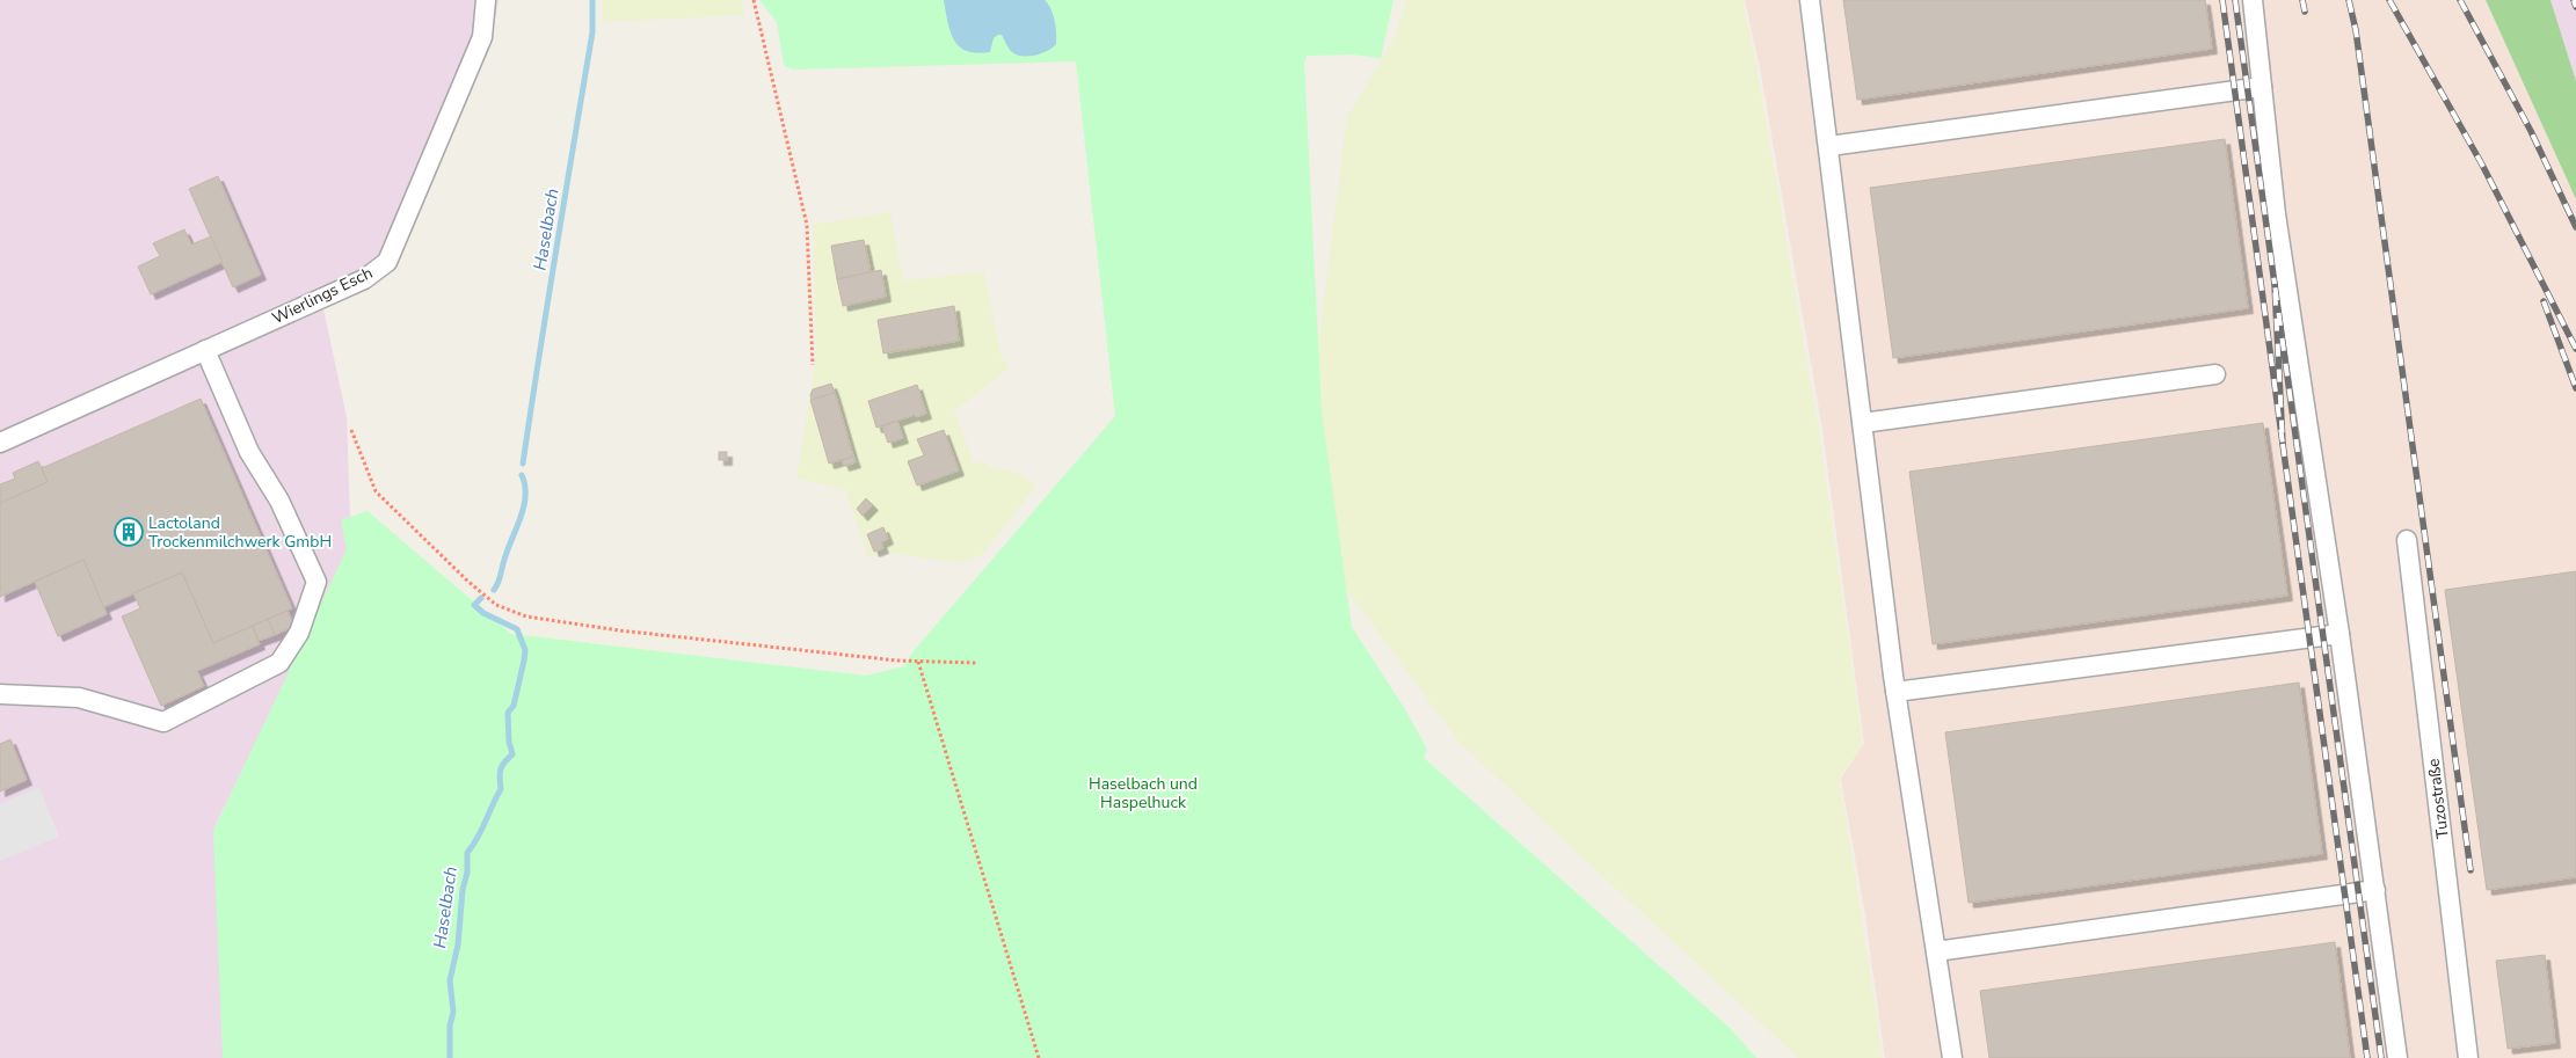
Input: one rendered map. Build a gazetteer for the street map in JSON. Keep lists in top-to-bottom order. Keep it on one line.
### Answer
{"streets":{"street":["Wierlings Esch","Tuzostraße"]},"water":["Haselbach"],"parks":["Haselbach und Haspelhuck"],"places":{"building":["Lactoland Trockenmilchwerk GmbH"]}}
